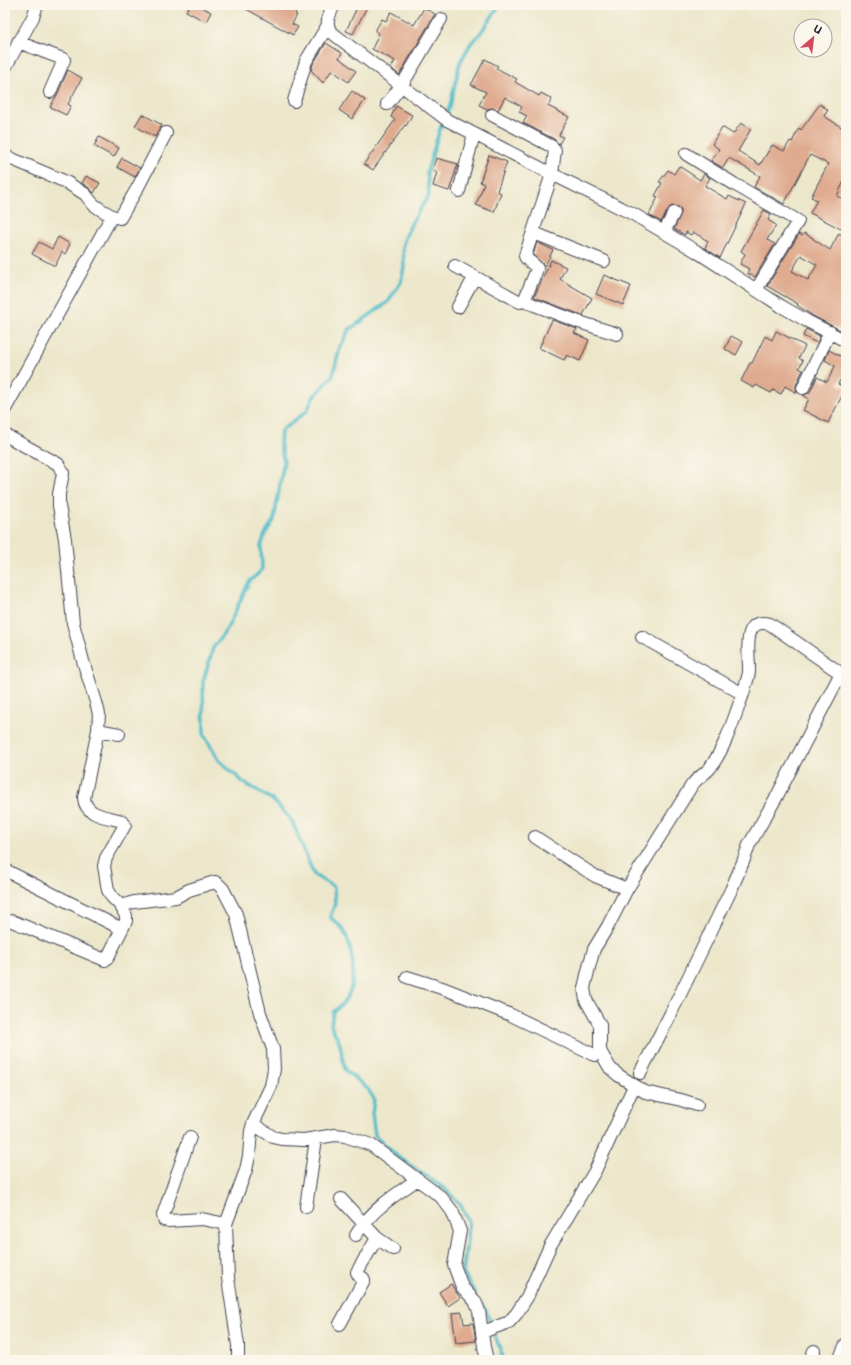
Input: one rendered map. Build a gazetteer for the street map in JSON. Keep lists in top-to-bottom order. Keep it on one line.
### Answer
{"north":"top right"}
